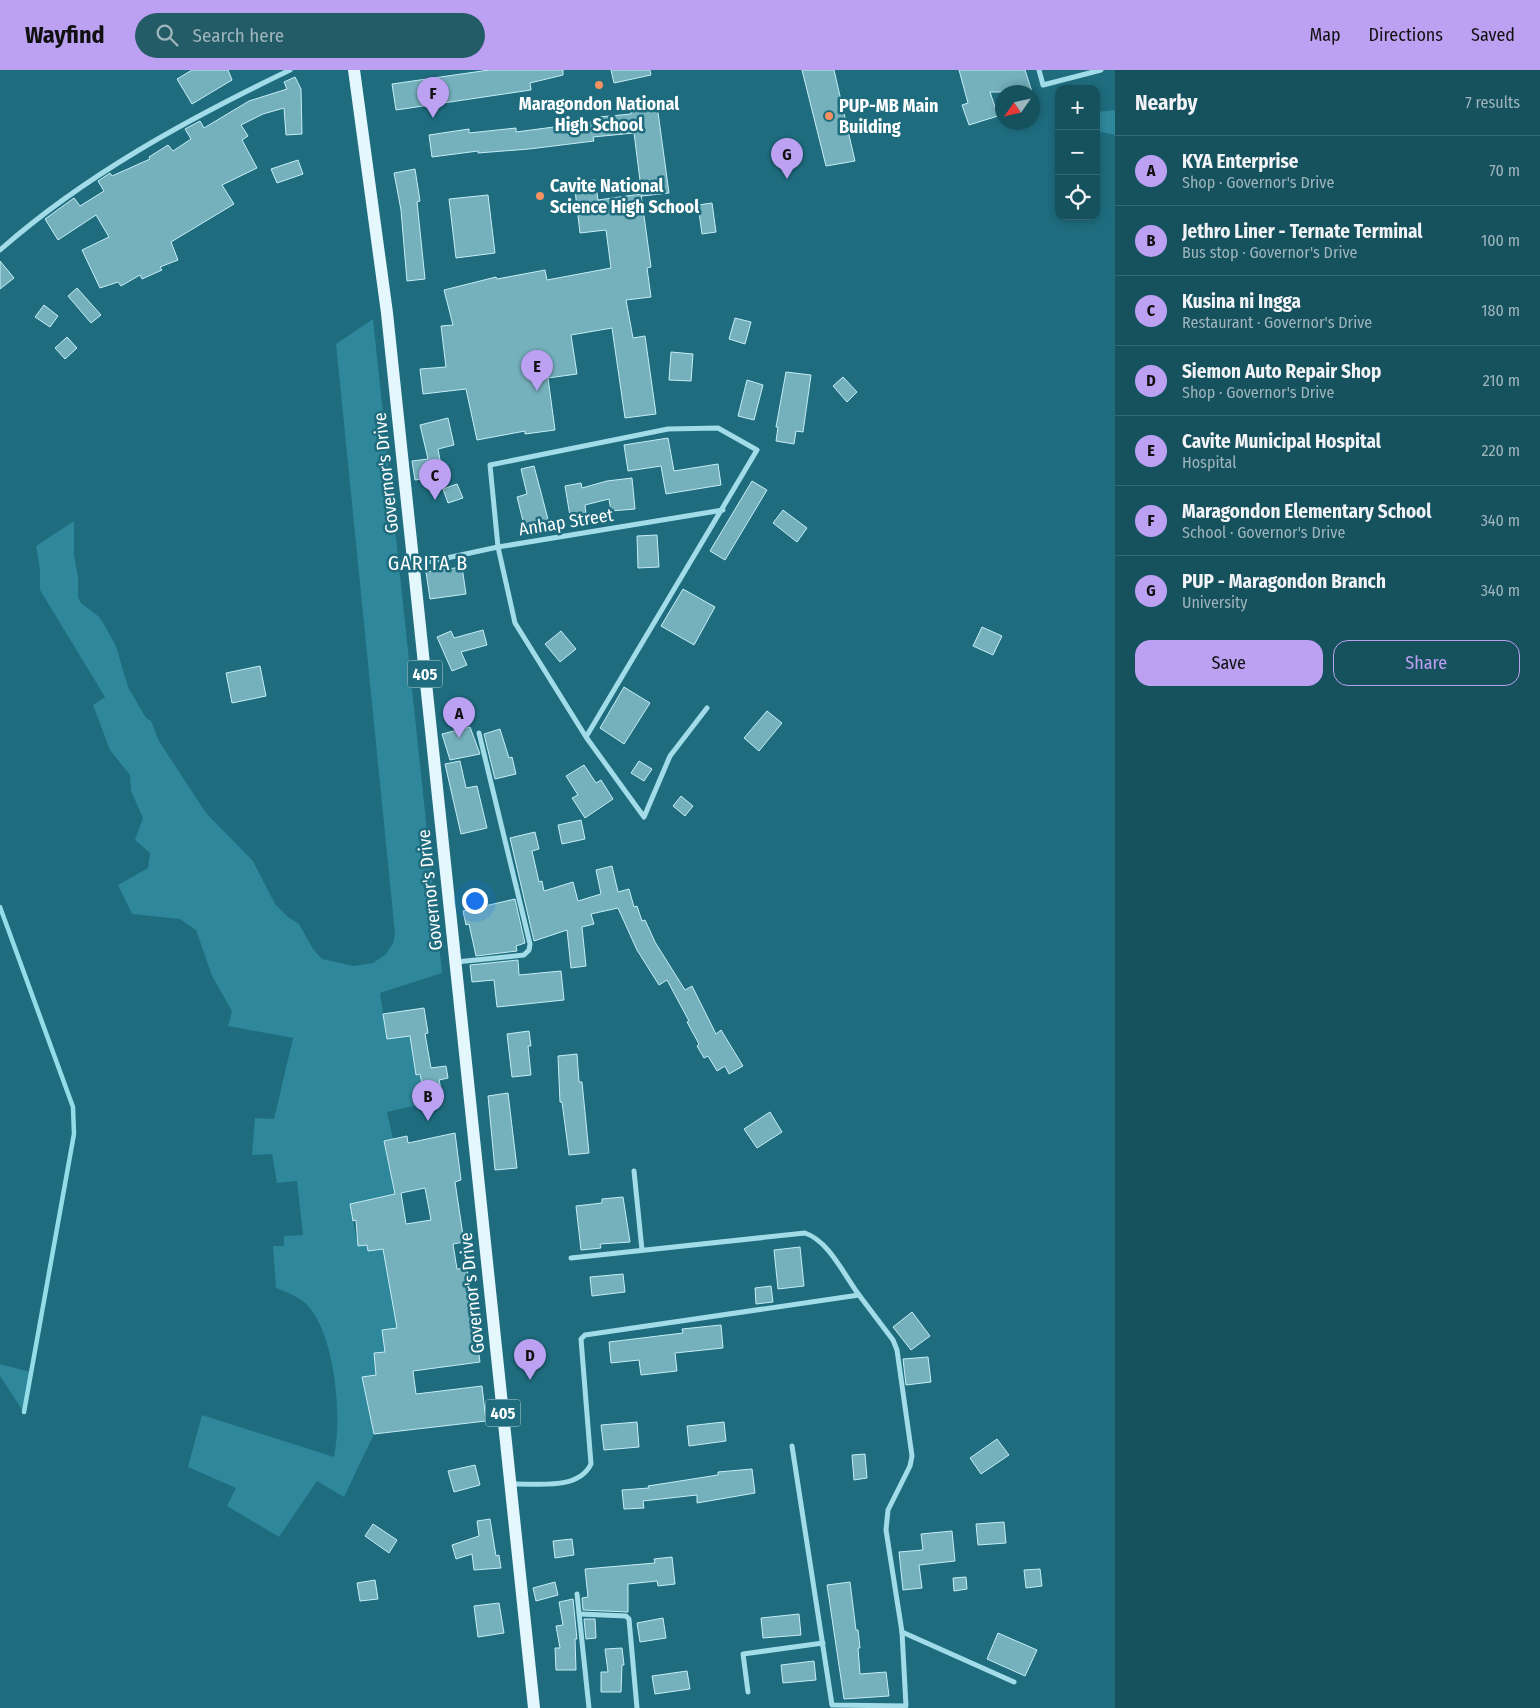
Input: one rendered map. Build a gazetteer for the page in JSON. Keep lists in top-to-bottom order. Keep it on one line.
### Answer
{"streets":{"main road":["Governor's Drive","405"],"street":["Anhap Street"]},"crossings":[["Governor's Drive","Anhap Street"]],"districts":["GARITA B"],"places":["Maragondon National High School","PUP-MB Main Building","Cavite National Science High School"],"north":"bottom left","page":{"header":"Wayfind","search":"Search here","nav":["Map","Directions","Saved"],"heading":["Nearby","7 results"],"pins":["F","G","E","C","A","B","D"],"map_buttons":["+","−"],"list":[{"mark":"A","name":"KYA Enterprise","note":"Shop · Governor's Drive","value":"70 m"},{"mark":"B","name":"Jethro Liner - Ternate Terminal","note":"Bus stop · Governor's Drive","value":"100 m"},{"mark":"C","name":"Kusina ni Ingga","note":"Restaurant · Governor's Drive","value":"180 m"},{"mark":"D","name":"Siemon Auto Repair Shop","note":"Shop · Governor's Drive","value":"210 m"},{"mark":"E","name":"Cavite Municipal Hospital","note":"Hospital","value":"220 m"},{"mark":"F","name":"Maragondon Elementary School","note":"School · Governor's Drive","value":"340 m"},{"mark":"G","name":"PUP - Maragondon Branch","note":"University","value":"340 m"}],"buttons":["Save","Share"]}}
